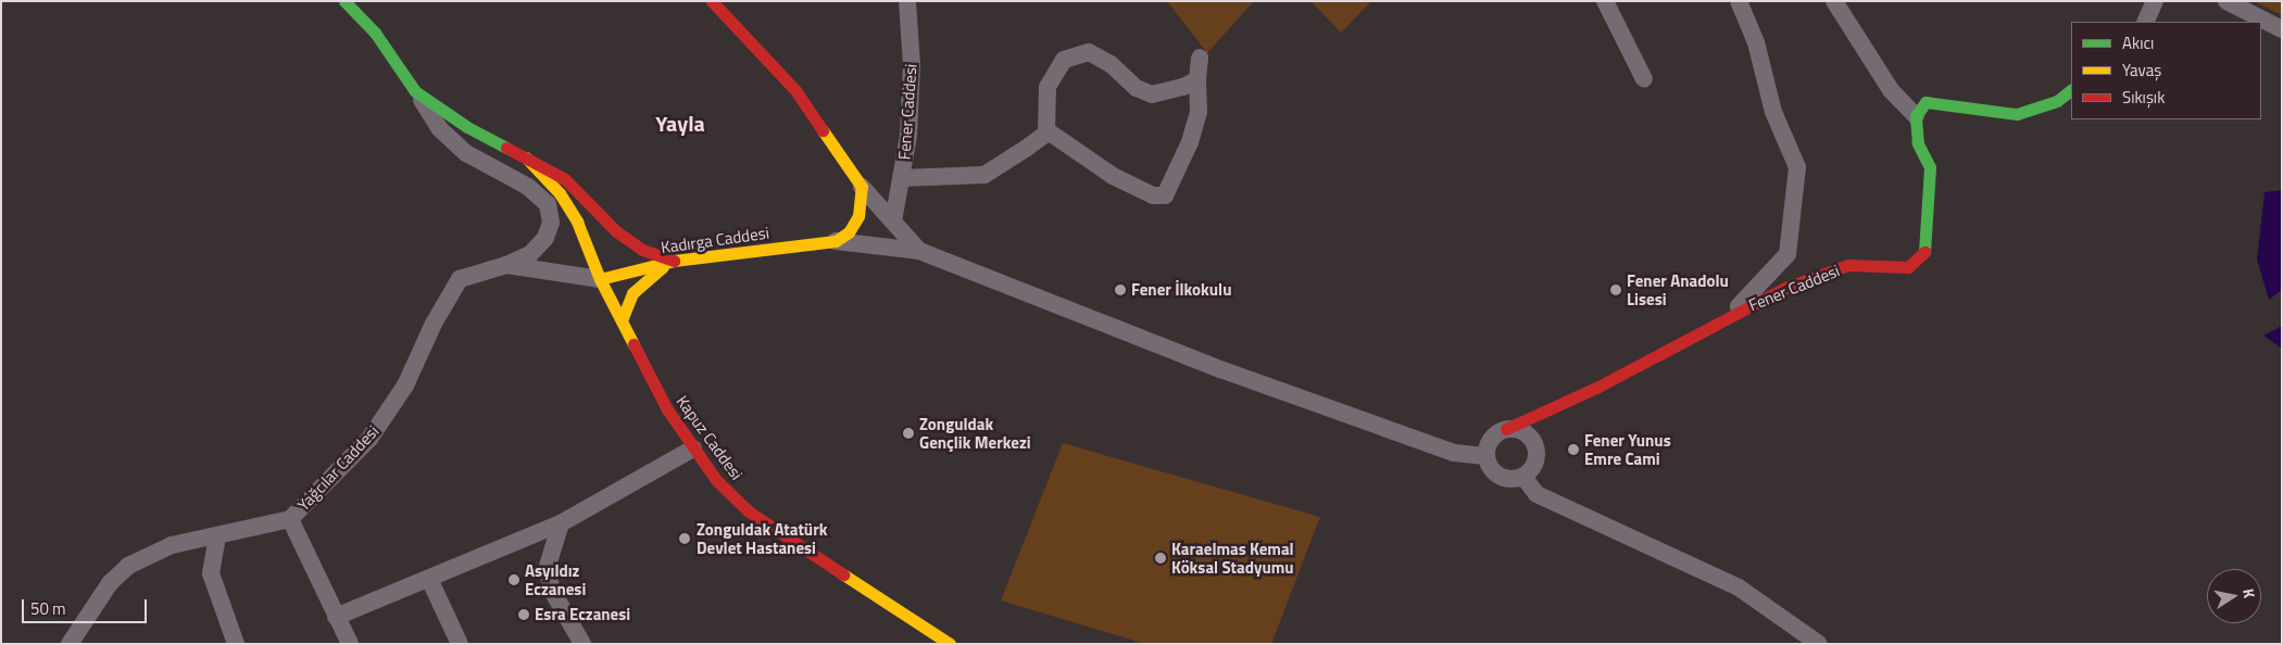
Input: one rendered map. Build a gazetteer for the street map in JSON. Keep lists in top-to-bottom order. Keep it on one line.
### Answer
{"streets":{"main road":["Fener Caddesi","Kadırga Caddesi","Kapuz Caddesi"],"street":["Yağcılar Caddesi"]},"crossings":[["Kadırga Caddesi","Kapuz Caddesi"],["Kadırga Caddesi","Yağcılar Caddesi"],["Kapuz Caddesi","Yağcılar Caddesi"]],"districts":["Yayla"],"places":["Fener İlkokulu","Fener Anadolu Lisesi","Zonguldak Gençlik Merkezi","Fener Yunus Emre Cami","Zonguldak Atatürk Devlet Hastanesi","Karaelmas Kemal Köksal Stadyumu","Asyıldız Eczanesi","Esra Eczanesi"],"legend":["Akıcı","Yavaş","Sıkışık"],"scale_bar":"50 m","north":"right"}
